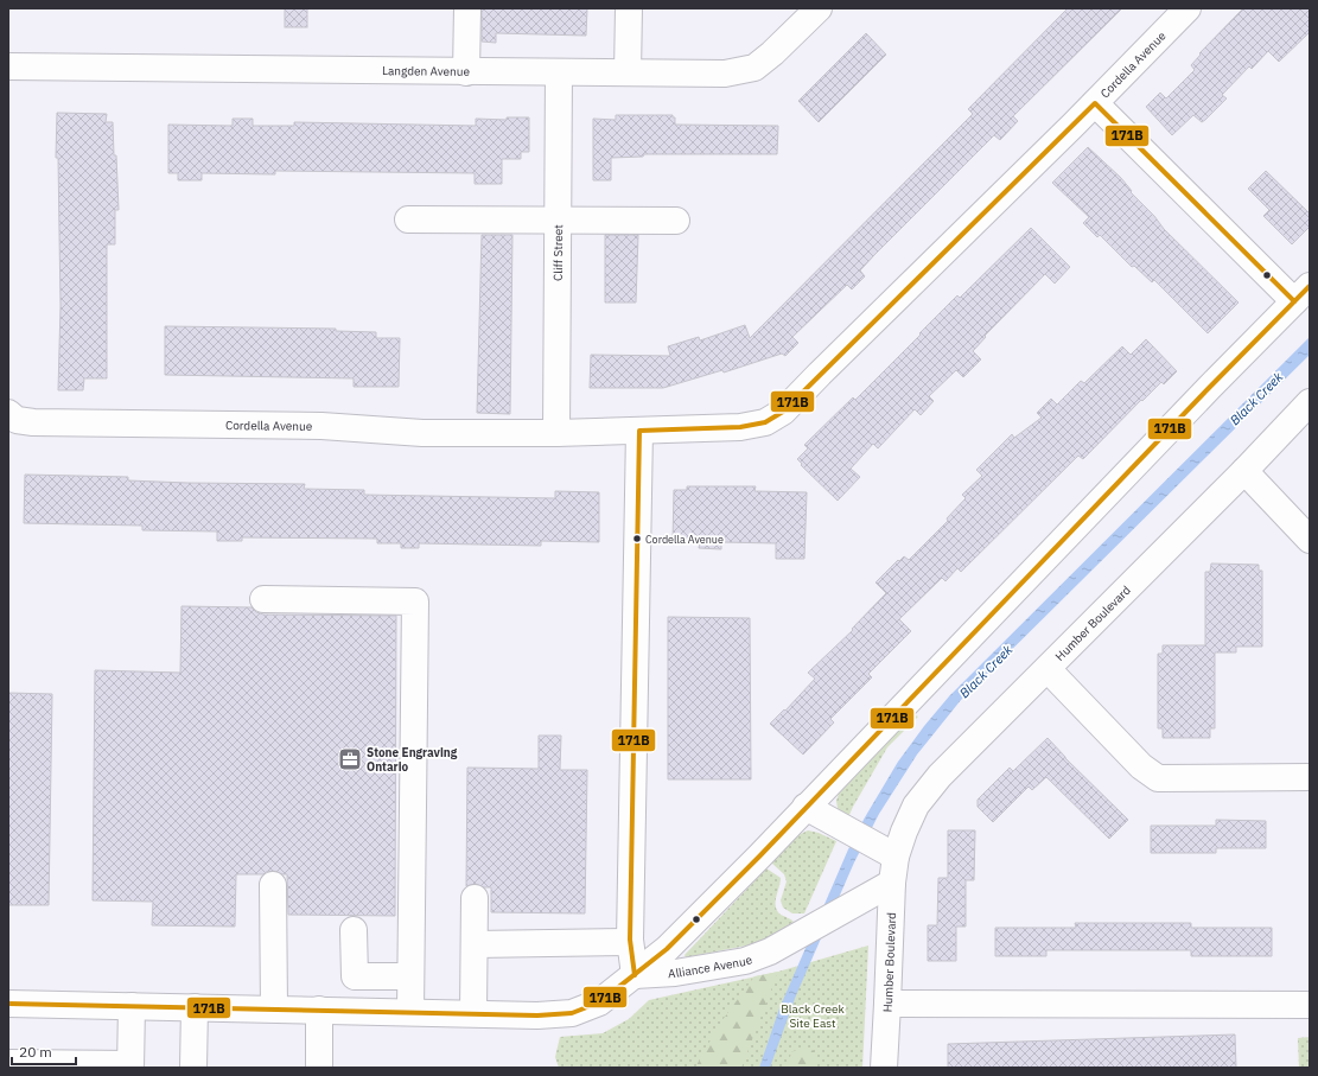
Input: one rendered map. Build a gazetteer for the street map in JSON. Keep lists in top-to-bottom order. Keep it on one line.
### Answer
{"streets":{"street":["Cordella Avenue","Langden Avenue","Cliff Street","Humber Boulevard","Alliance Avenue"]},"crossings":[["Cordella Avenue","Cliff Street"],["Langden Avenue","Cliff Street"],["Humber Boulevard","Alliance Avenue"]],"water":["Black Creek"],"parks":["Black Creek Site East"],"places":{"other":["Cordella Avenue"],"office":["Stone Engraving Ontario"]},"lines":["transit line 171B"],"scale_bar":"20 m"}
